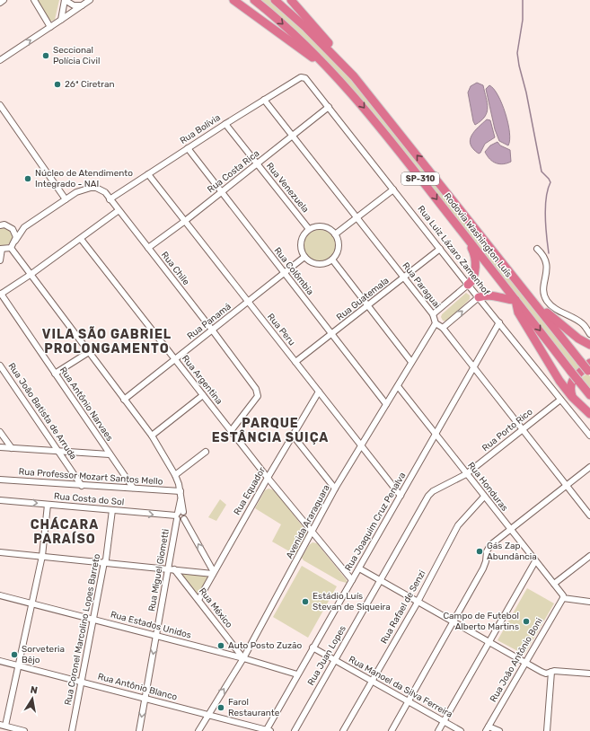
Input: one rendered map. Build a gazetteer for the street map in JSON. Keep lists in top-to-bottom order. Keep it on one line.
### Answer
{"streets":{"highway":["SP-310","Rodovia Washington Luís"],"street":["Rua Bolívia","Rua Costa Rica","Rua Venezuela","Rua Luiz Lázaro Zamenhof","Rua Chile","Rua Colômbia","Rua Paraguai","Rua Guatemala","Rua Panamá","Rua Peru","Rua Argentina","Rua Antônio Narvaes","Rua João Batista de Arruda","Rua Porto Rico","Rua Professor Mozart Santos Mello","Rua Honduras","Rua Equador","Rua Costa do Sol","Avenida Araraquara","Rua Joaquim Cruz Penalva","Rua Miguel Giometti","Rua Rafael de Senzi","Rua México","Rua Estados Unidos","Rua Coronel Marcolino Lopes Barreto","Rua Juan Lopes","Rua João Antônio Boni","Rua Antônio Blanco","Rua Manoel da Silva Ferreira"]},"crossings":[["Rua Bolívia","Rua Venezuela"],["Rua Bolívia","Rua Luiz Lázaro Zamenhof"],["Rua Bolívia","Rua Chile"],["Rua Bolívia","Rua Colômbia"],["Rua Bolívia","Rua Paraguai"],["Rua Bolívia","Rua Peru"],["Rua Costa Rica","Rua Venezuela"],["Rua Costa Rica","Rua Luiz Lázaro Zamenhof"],["Rua Costa Rica","Rua Chile"],["Rua Costa Rica","Rua Colômbia"],["Rua Costa Rica","Rua Paraguai"],["Rua Costa Rica","Rua Peru"],["Rua Venezuela","Rua Panamá"],["Rua Luiz Lázaro Zamenhof","Rua Guatemala"],["Rua Luiz Lázaro Zamenhof","Rua Porto Rico"],["Rua Luiz Lázaro Zamenhof","Rua Joaquim Cruz Penalva"],["Rua Chile","Rua Panamá"],["Rua Chile","Rua Argentina"],["Rua Colômbia","Rua Guatemala"],["Rua Colômbia","Rua Panamá"],["Rua Colômbia","Avenida Araraquara"],["Rua Paraguai","Rua Guatemala"],["Rua Paraguai","Rua Porto Rico"],["Rua Paraguai","Avenida Araraquara"],["Rua Paraguai","Rua Joaquim Cruz Penalva"],["Rua Guatemala","Rua Peru"],["Rua Panamá","Rua Peru"],["Rua Panamá","Rua Argentina"],["Rua Panamá","Rua Miguel Giometti"],["Rua Peru","Rua Equador"],["Rua Peru","Avenida Araraquara"],["Rua Peru","Rua Joaquim Cruz Penalva"],["Rua Argentina","Rua Equador"],["Rua Argentina","Avenida Araraquara"],["Rua Argentina","Rua Joaquim Cruz Penalva"],["Rua Antônio Narvaes","Rua Professor Mozart Santos Mello"],["Rua João Batista de Arruda","Rua Professor Mozart Santos Mello"],["Rua Porto Rico","Rua Honduras"],["Rua Porto Rico","Rua Juan Lopes"],["Rua Professor Mozart Santos Mello","Rua Miguel Giometti"],["Rua Honduras","Avenida Araraquara"],["Rua Honduras","Rua Joaquim Cruz Penalva"],["Rua Honduras","Rua Rafael de Senzi"],["Rua Honduras","Rua João Antônio Boni"],["Rua Equador","Rua Costa do Sol"],["Rua Equador","Rua México"],["Rua Costa do Sol","Rua Miguel Giometti"],["Rua Costa do Sol","Rua Coronel Marcolino Lopes Barreto"],["Avenida Araraquara","Rua México"],["Avenida Araraquara","Rua Estados Unidos"],["Avenida Araraquara","Rua Antônio Blanco"],["Rua Joaquim Cruz Penalva","Rua Estados Unidos"],["Rua Joaquim Cruz Penalva","Rua Antônio Blanco"],["Rua Joaquim Cruz Penalva","Rua Manoel da Silva Ferreira"],["Rua Miguel Giometti","Rua Estados Unidos"],["Rua Miguel Giometti","Rua Antônio Blanco"],["Rua Rafael de Senzi","Rua Manoel da Silva Ferreira"],["Rua México","Rua Estados Unidos"],["Rua Estados Unidos","Rua Coronel Marcolino Lopes Barreto"],["Rua Coronel Marcolino Lopes Barreto","Rua Antônio Blanco"],["Rua Juan Lopes","Rua Manoel da Silva Ferreira"]],"districts":["VILA SÃO GABRIEL PROLONGAMENTO","PARQUE ESTÂNCIA SUIÇA","CHÁCARA PARAÍSO"],"places":["Seccional Polícia Civil","26ª Ciretran","Núcleo de Atendimento Integrado - NAI","Gás Zap Abundância","Estádio Luís Stevan de Siqueira","Campo de Futebol Alberto Martins","Auto Posto Zuzão","Sorveteria Bêjo","Farol Restaurante"],"north":"top"}
